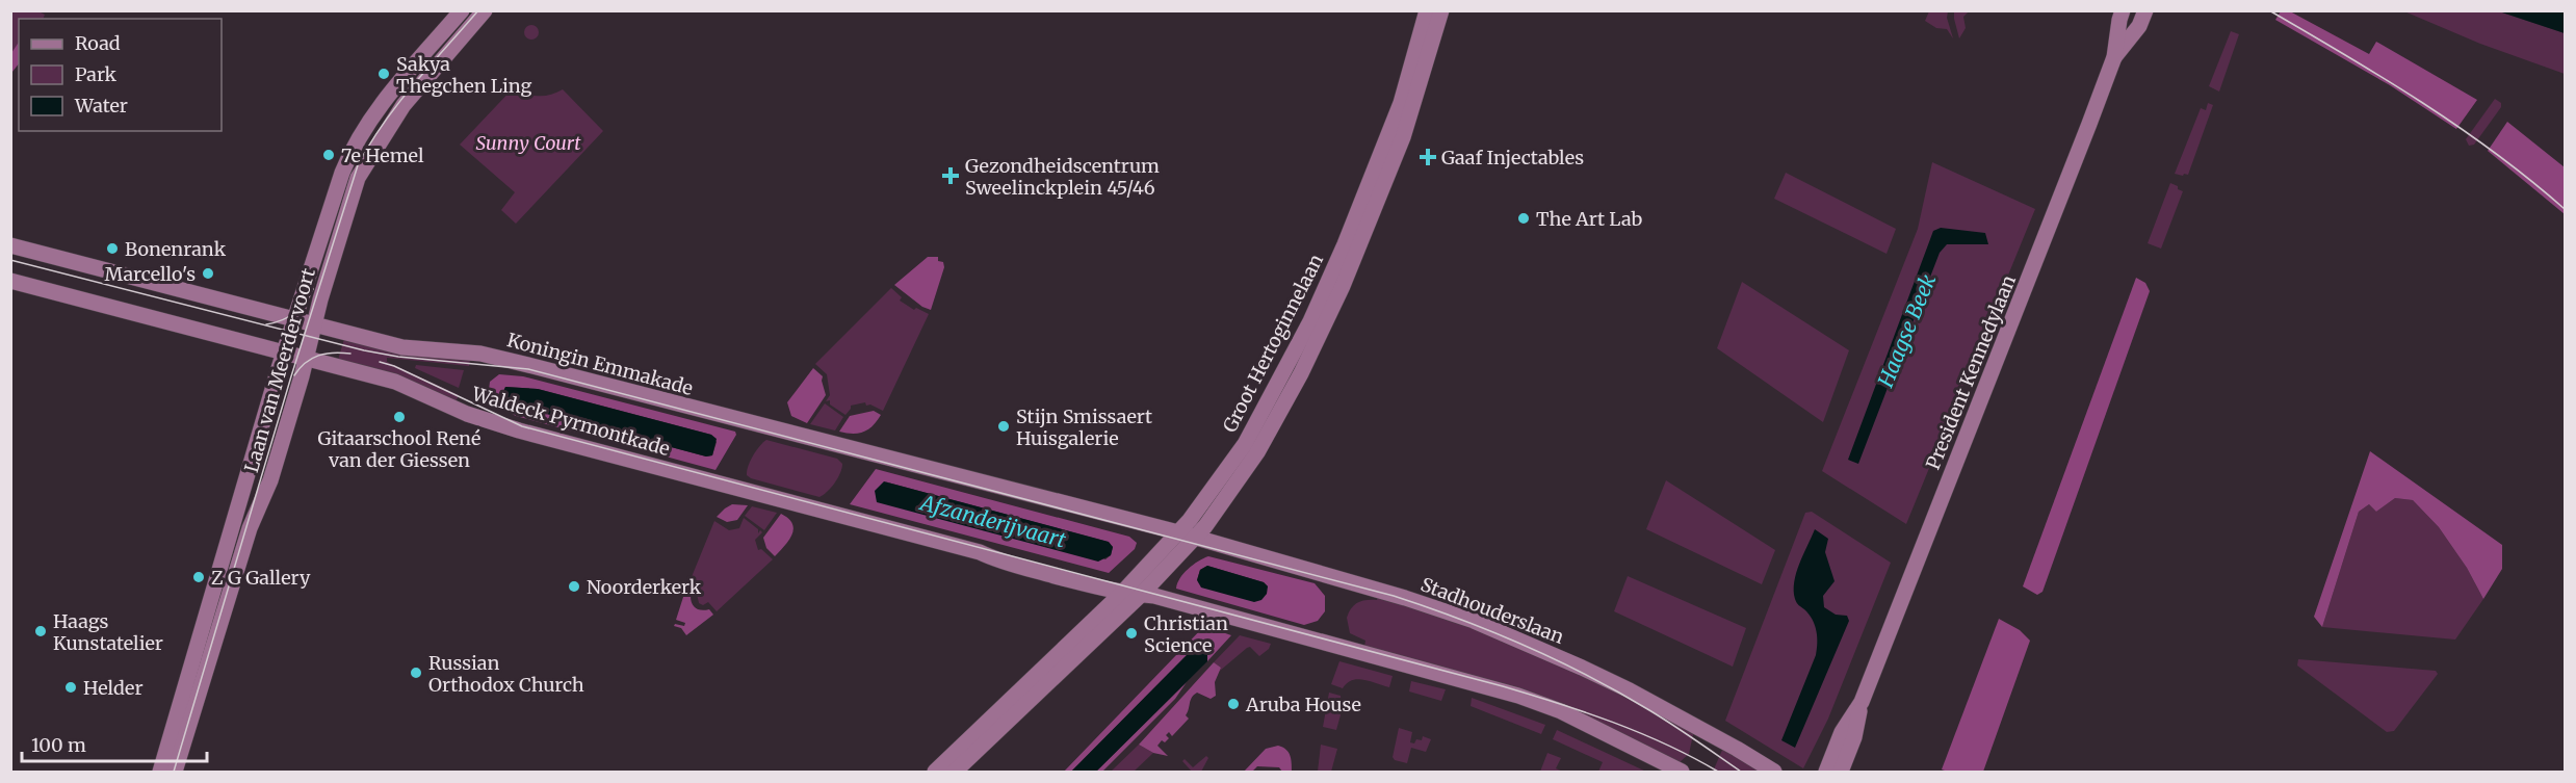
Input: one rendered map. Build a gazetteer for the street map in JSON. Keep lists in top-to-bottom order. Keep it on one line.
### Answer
{"streets":{"main road":["Groot Hertoginnelaan","Koningin Emmakade","Laan van Meerdervoort","President Kennedylaan","Waldeck Pyrmontkade","Stadhouderslaan"]},"crossings":[["Groot Hertoginnelaan","Koningin Emmakade"],["Groot Hertoginnelaan","Waldeck Pyrmontkade"],["Groot Hertoginnelaan","Stadhouderslaan"],["Koningin Emmakade","Laan van Meerdervoort"],["Koningin Emmakade","Stadhouderslaan"],["Laan van Meerdervoort","Waldeck Pyrmontkade"]],"water":["Haagse Beek","Afzanderijvaart"],"parks":["Sunny Court"],"places":{"other":["Sakya Thegchen Ling","7e Hemel","The Art Lab","Bonenrank","Marcello's","Gitaarschool René van der Giessen","Stijn Smissaert Huisgalerie","Z G Gallery","Noorderkerk","Haags Kunstatelier","Christian Science","Russian Orthodox Church","Helder","Aruba House"],"health":["Gaaf Injectables","Gezondheidscentrum Sweelinckplein 45/46"]},"legend":["Road","Park","Water"],"scale_bar":"100 m"}
